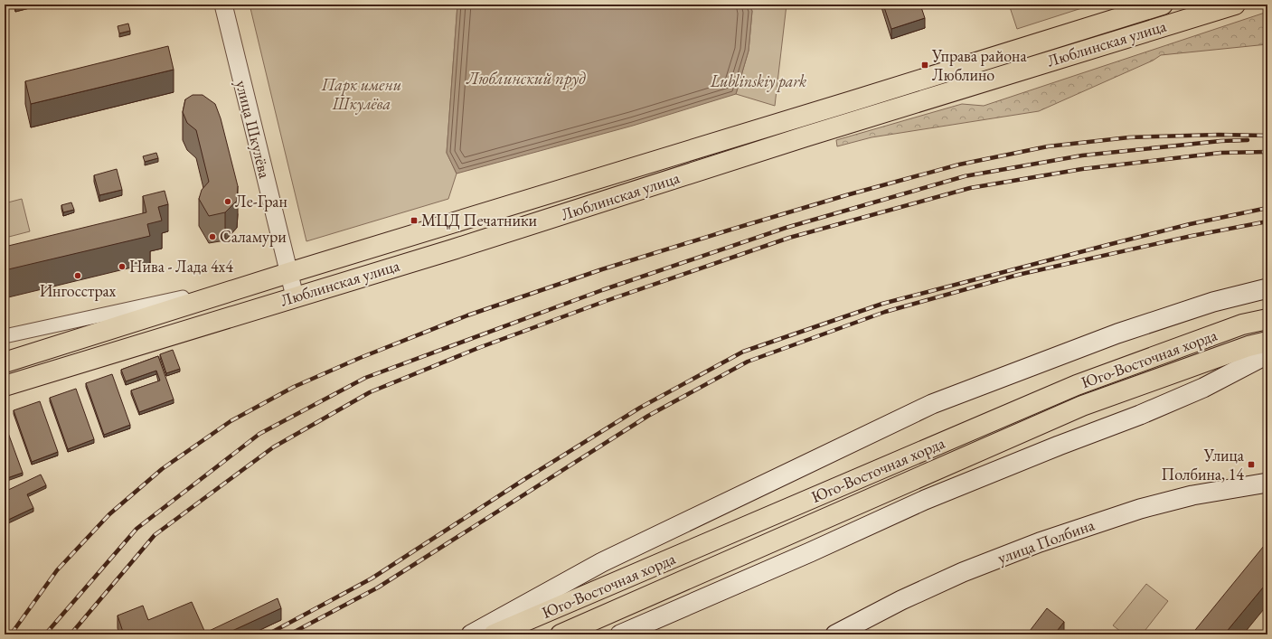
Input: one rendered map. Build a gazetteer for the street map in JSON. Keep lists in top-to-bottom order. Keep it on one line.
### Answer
{"streets":{"main road":["Люблинская улица","Юго-Восточная хорда","улица Полбина"],"street":["улица Шкулёва"]},"crossings":[["Люблинская улица","улица Шкулёва"]],"water":["Люблинский пруд"],"parks":["Lublinskiy park","Парк имени Шкулёва"],"places":{"transit":["Управа района Люблино","МЦД Печатники","Улица Полбина, 14"],"other":["Ле-Гран","Саламури","Нива - Лада 4х4","Ингосстрах"]}}
